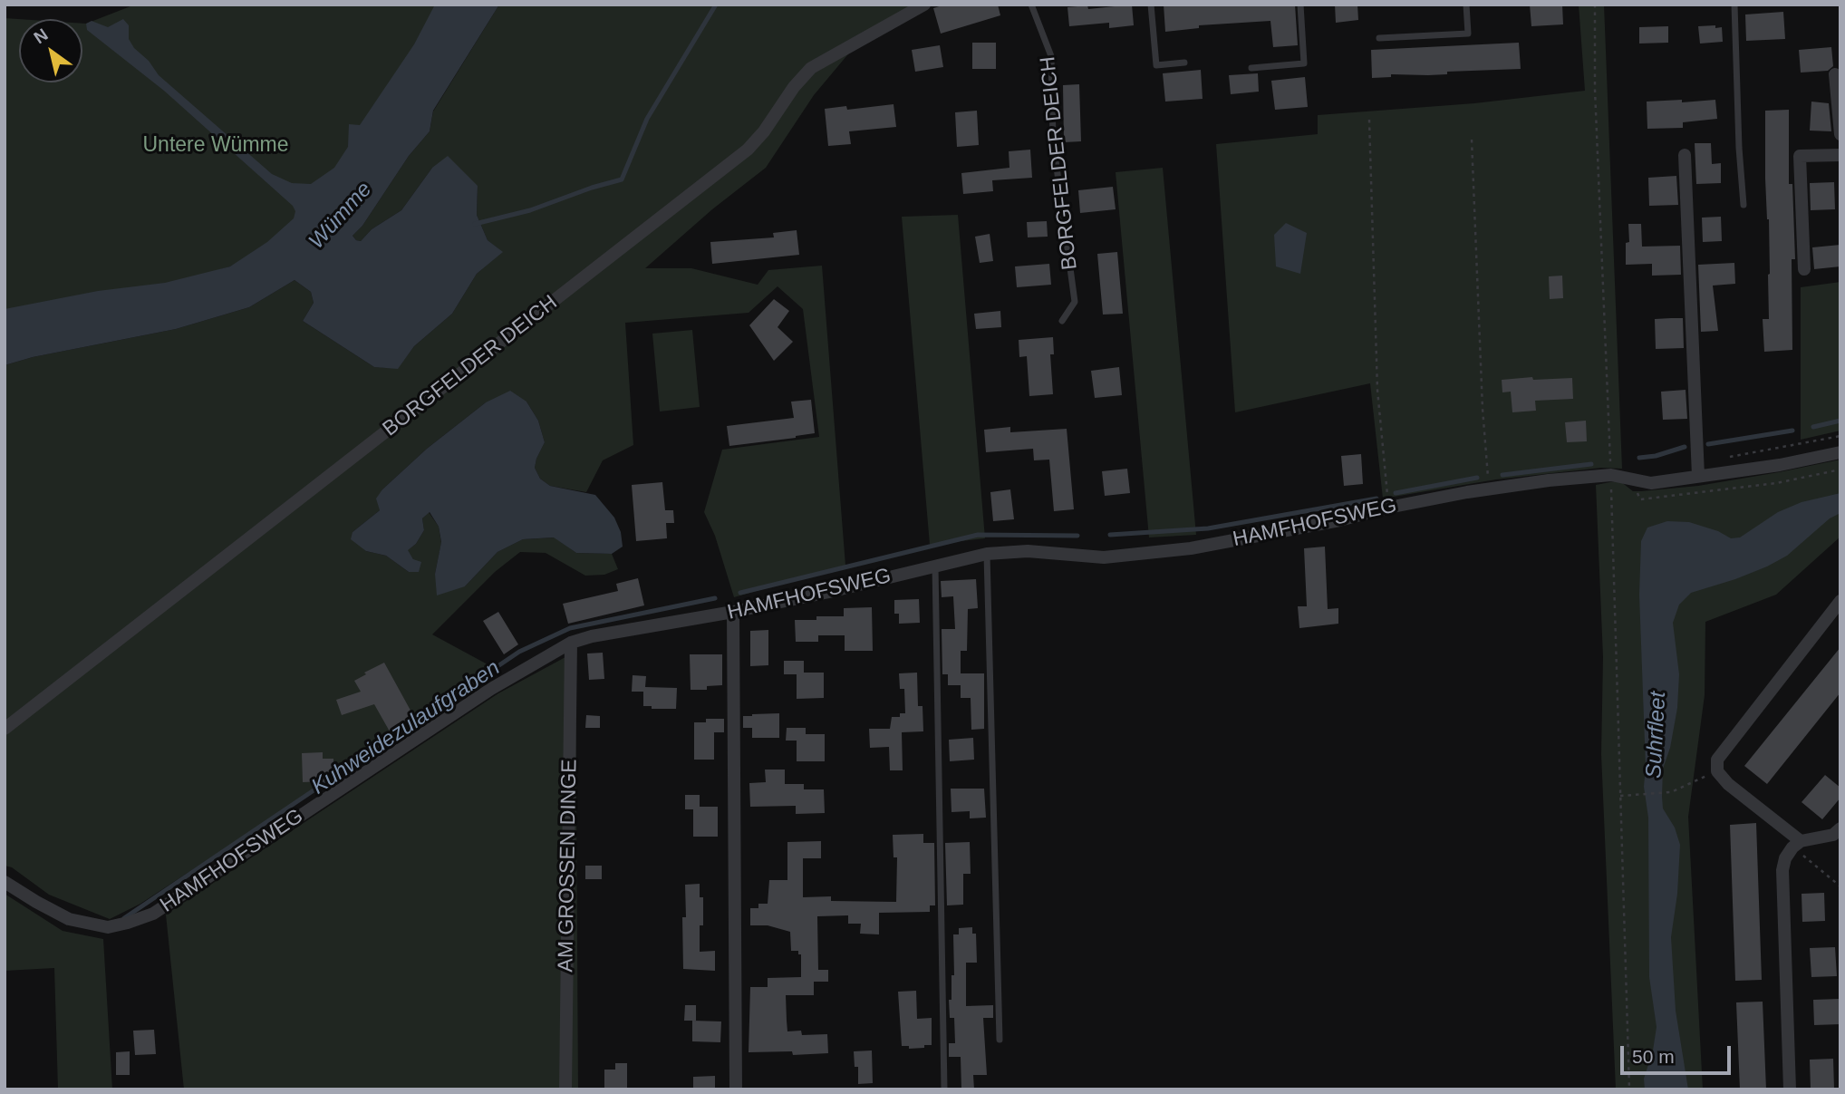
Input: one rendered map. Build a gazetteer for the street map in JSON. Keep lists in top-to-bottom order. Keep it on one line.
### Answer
{"streets":{"street":["BORGFELDER DEICH","HAMFHOFSWEG","AM GROSSEN DINGE"]},"crossings":[["HAMFHOFSWEG","AM GROSSEN DINGE"]],"water":["Wümme","Kuhweidezulaufgraben","Suhrfleet"],"parks":["Untere Wümme"],"scale_bar":"50 m","north":"top left"}
